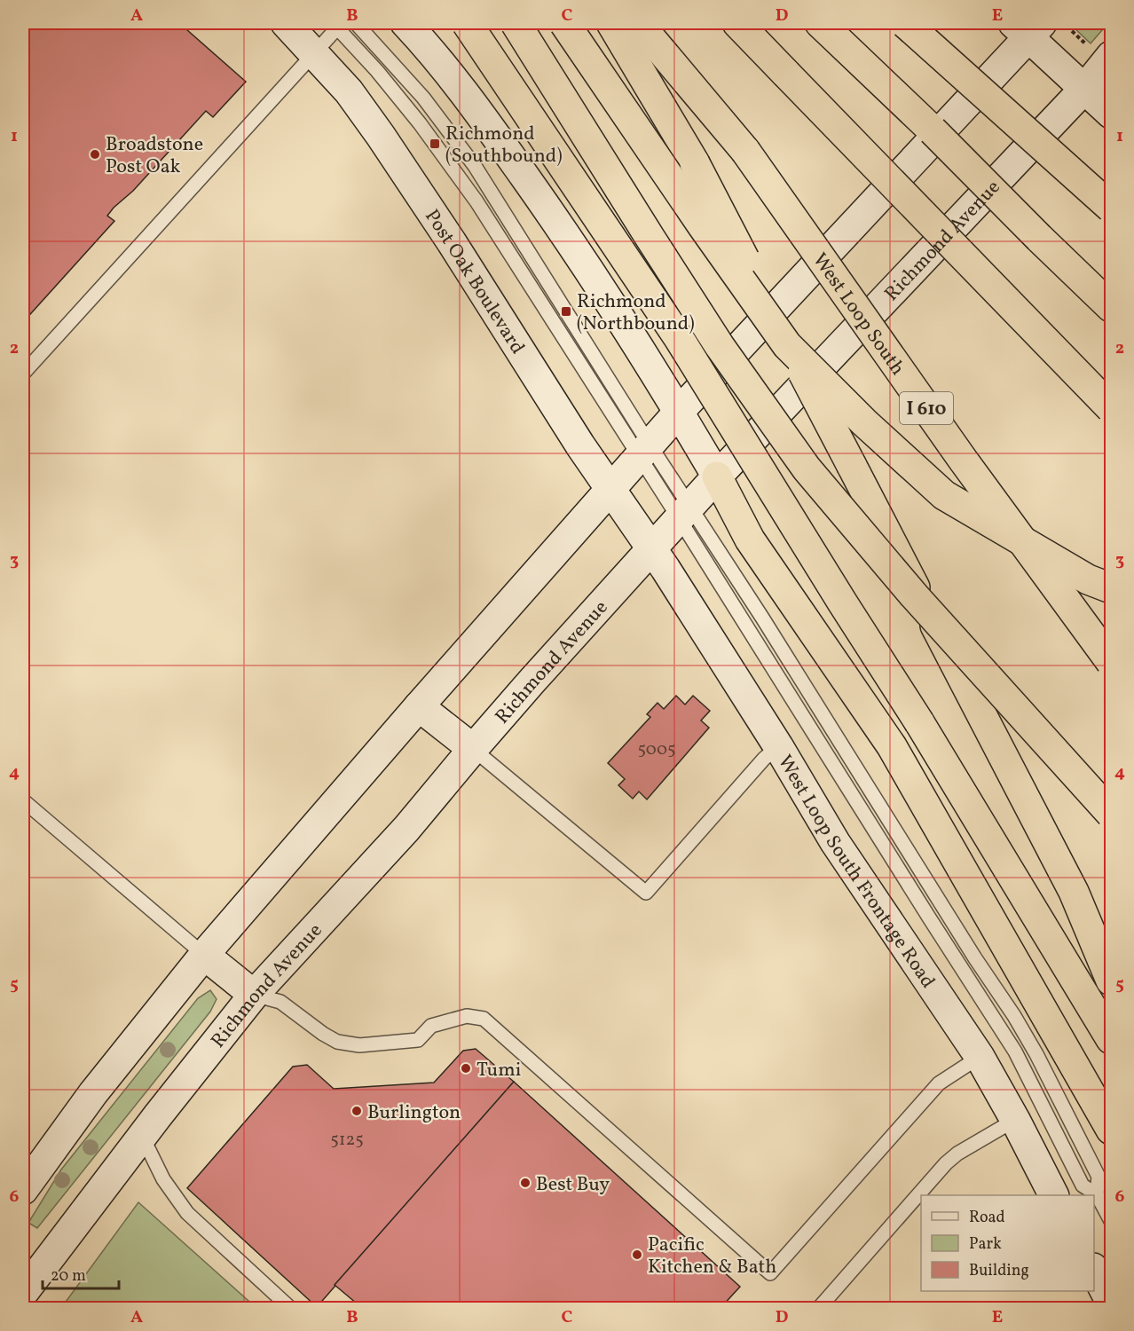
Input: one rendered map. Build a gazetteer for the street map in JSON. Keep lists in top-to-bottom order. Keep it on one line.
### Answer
{"streets":{"highway":["West Loop South","I 610"],"main road":["Richmond Avenue","Post Oak Boulevard","West Loop South Frontage Road"]},"crossings":[["Richmond Avenue","Post Oak Boulevard"],["Richmond Avenue","West Loop South Frontage Road"],["Post Oak Boulevard","West Loop South Frontage Road"]],"places":{"transit":["Richmond (Southbound)","Richmond (Northbound)"],"other":["Broadstone Post Oak","Tumi","Burlington","Best Buy","Pacific Kitchen & Bath"]},"house_numbers":["5005","5125"],"legend":["Road","Park","Building"],"scale_bar":"20 m","grid":{"columns":["A","B","C","D","E"],"rows":["1","2","3","4","5","6"]}}
